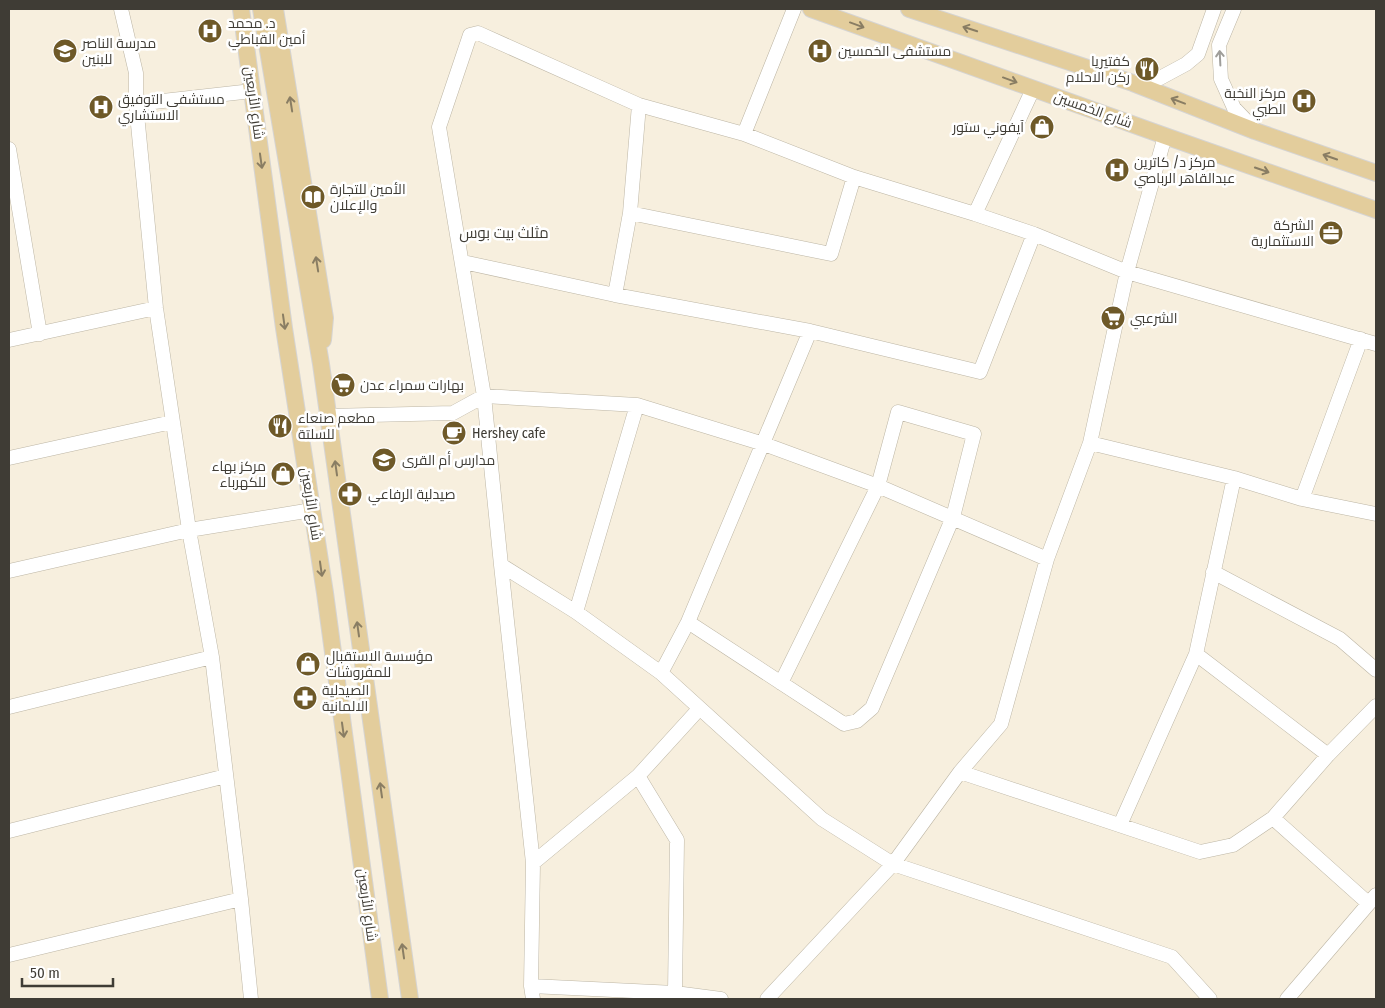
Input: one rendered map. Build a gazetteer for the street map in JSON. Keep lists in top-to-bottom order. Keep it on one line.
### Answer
{"streets":{"main road":["شارع الأربعين","شارع الخمسين"]},"districts":["مثلث بيت بوس"],"places":{"hospital":["د. محمد أمين القباطي","مستشفى الخمسين","مركز النخبة الطبي","مستشفى التوفيق الاستشاري","مركز د/ كاترين عبدالقاهر الرباصي"],"school or university":["مدرسة الناصر للبنين","مدارس أم القرى"],"restaurant":["كفتيريا ركن الاحلام","مطعم صنعاء للسلتة"],"shop":["آيفوني ستور","مركز بهاء للكهرباء","مؤسسة الاستقبال للمفروشات"],"library":["الأمين للتجارة والإعلان"],"office":["الشركة الاستثمارية"],"supermarket":["الشرعبي","بهارات سمراء عدن"],"cafe":["Hershey cafe"],"pharmacy":["صيدلية الرفاعي","الصيدلية الالمانية"]},"scale_bar":"50 m"}
